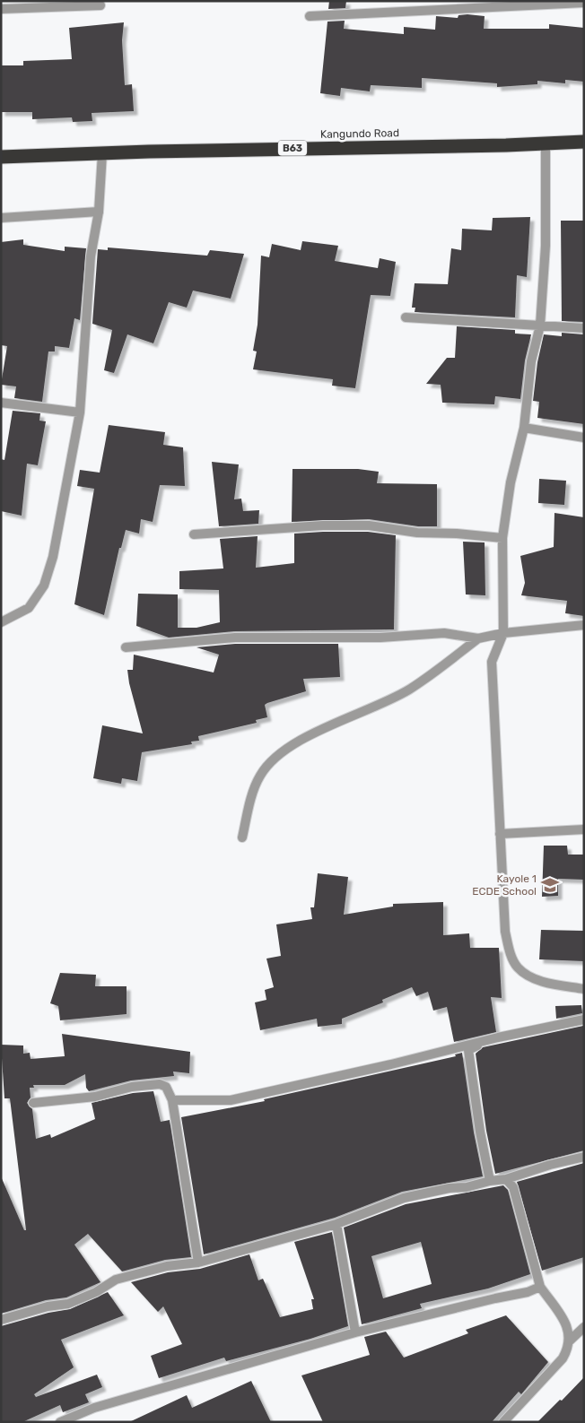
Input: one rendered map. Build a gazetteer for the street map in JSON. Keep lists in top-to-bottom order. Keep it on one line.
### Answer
{"streets":{"highway":["Kangundo Road","B63"]},"places":{"school or university":["Kayole 1 ECDE School"]}}
